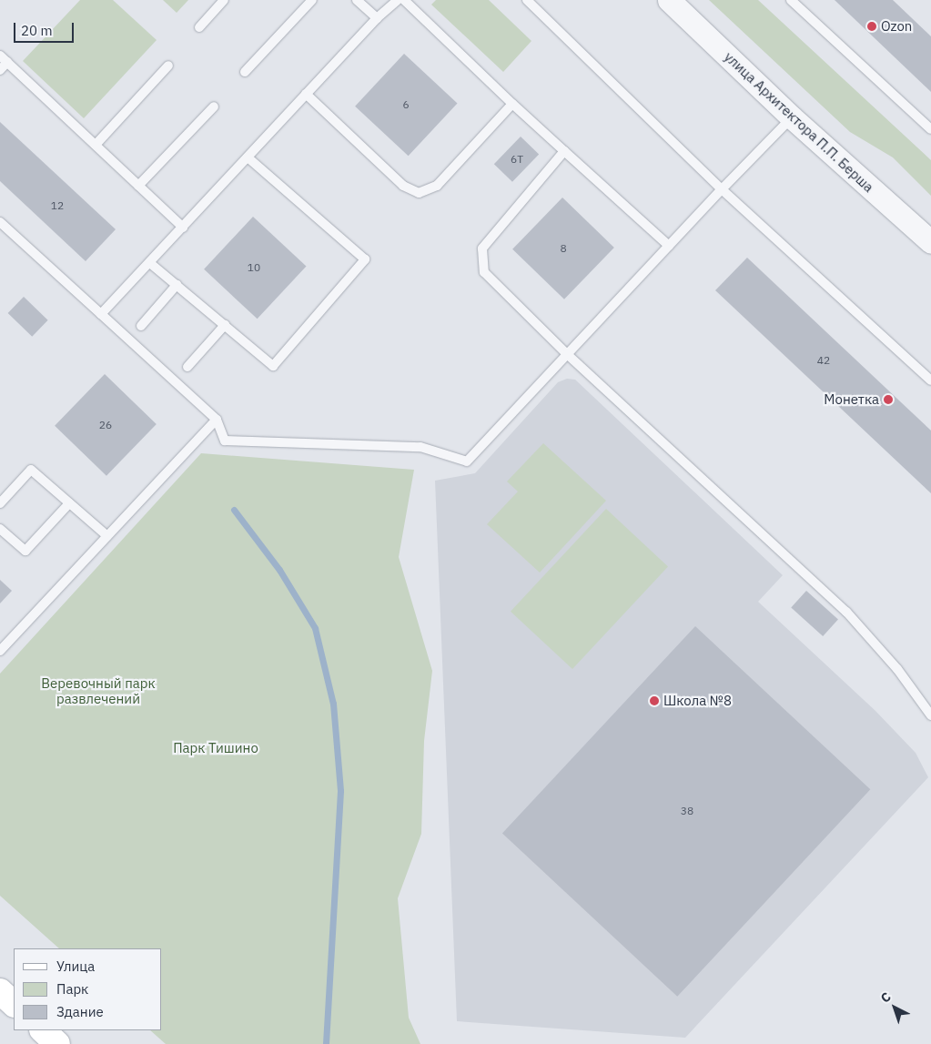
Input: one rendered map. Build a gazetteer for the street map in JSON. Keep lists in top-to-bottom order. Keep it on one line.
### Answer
{"streets":{"street":["улица Архитектора П.П. Берша"]},"parks":["Веревочный парк развлечений","Парк Тишино"],"places":["Ozon","Монетка","Школа №8"],"house_numbers":["6","6Т","12","8","10","42","26","38"],"legend":["Улица","Парк","Здание"],"scale_bar":"20 m","north":"top left"}
